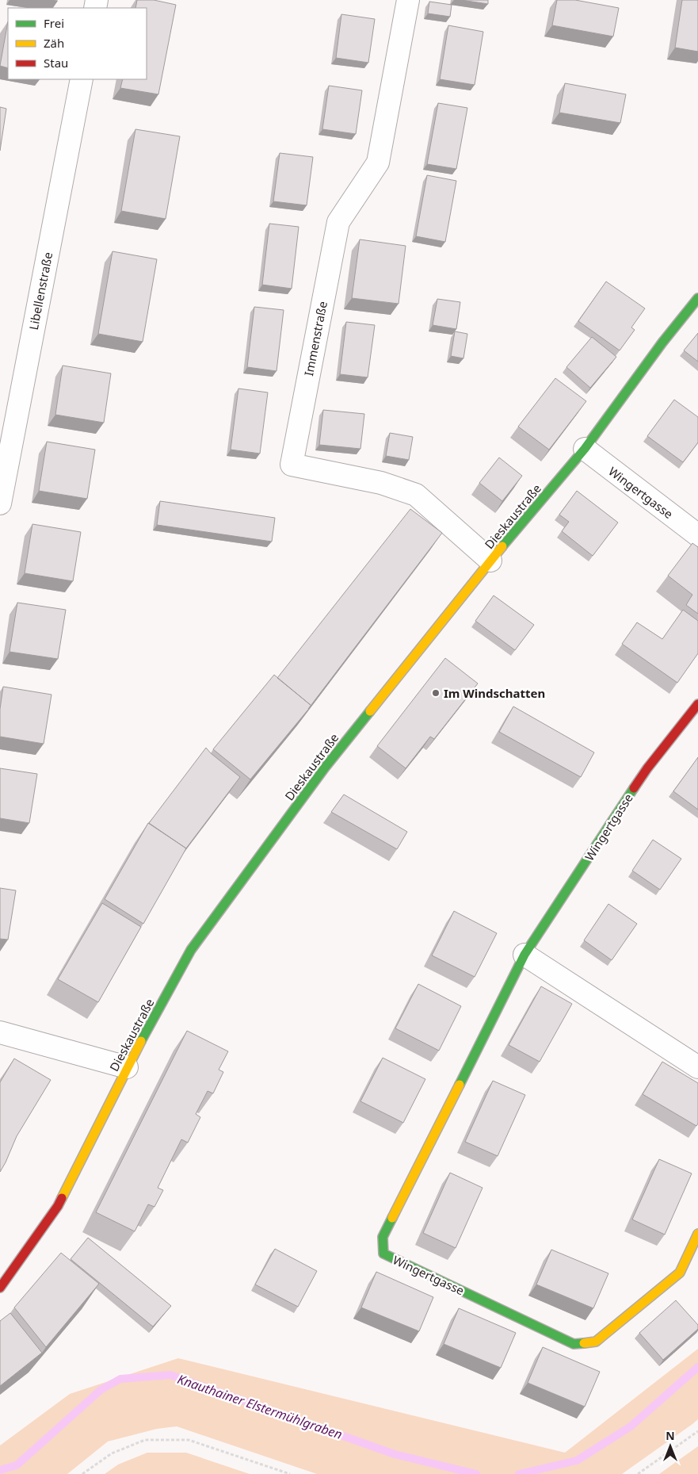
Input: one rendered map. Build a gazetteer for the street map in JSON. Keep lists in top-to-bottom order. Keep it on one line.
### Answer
{"streets":{"main road":["Wingertgasse","Dieskaustraße"],"street":["Libellenstraße","Immenstraße"]},"crossings":[["Immenstraße","Dieskaustraße"],["Wingertgasse","Dieskaustraße"]],"water":["Knauthainer Elstermühlgraben"],"places":["Im Windschatten"],"legend":["Frei","Zäh","Stau"],"north":"top"}
